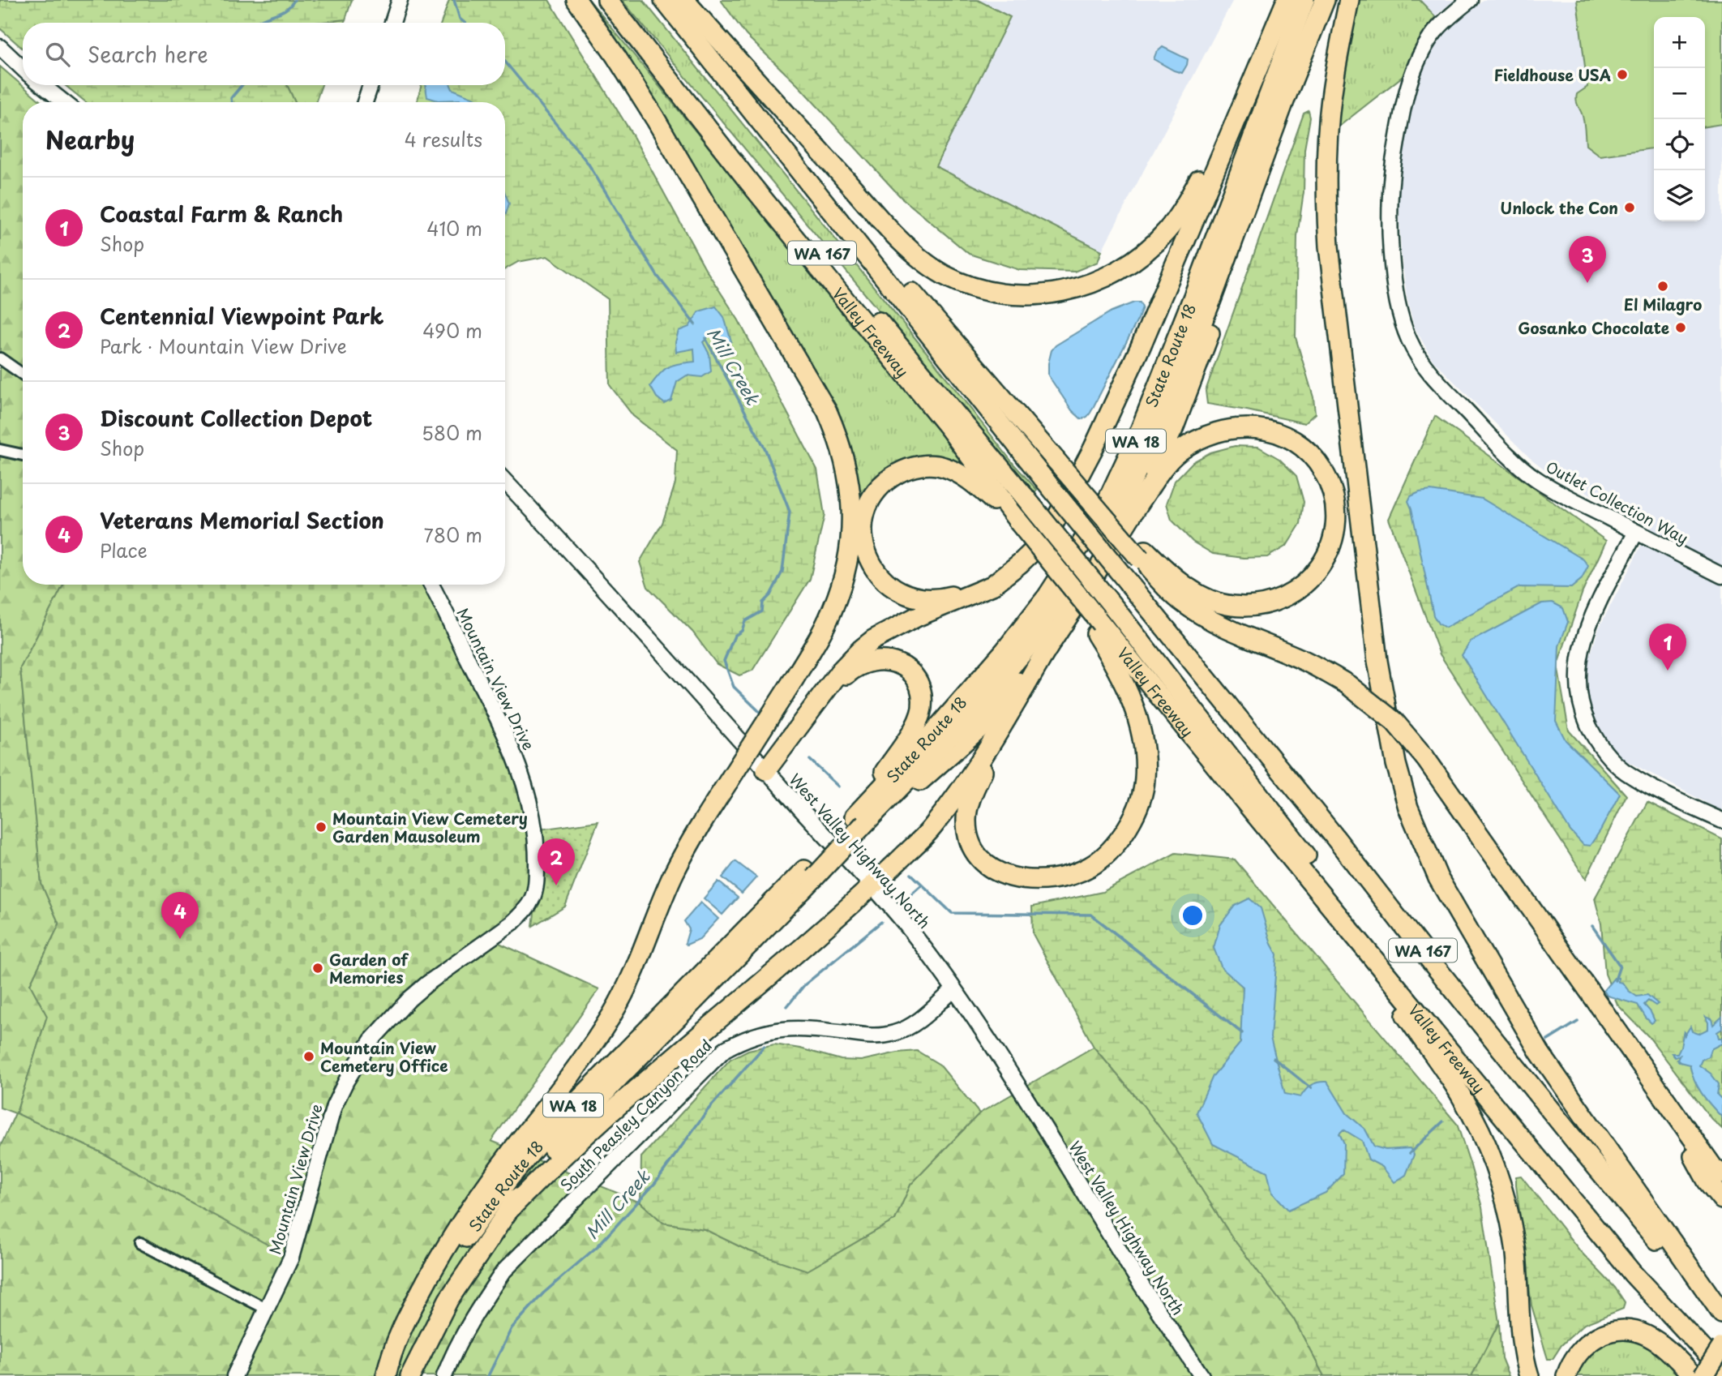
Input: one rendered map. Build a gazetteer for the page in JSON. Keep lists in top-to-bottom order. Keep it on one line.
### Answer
{"streets":{"highway":["WA 167","Valley Freeway","State Route 18","WA 18"],"main road":["Outlet Collection Way","Mountain View Drive","West Valley Highway North","South Peasley Canyon Road"]},"crossings":[["WA 167","Valley Freeway"],["West Valley Highway North","South Peasley Canyon Road"]],"water":["Mill Creek"],"places":["Fieldhouse USA","Unlock the Con","El Milagro","Gosanko Chocolate","Mountain View Cemetery Garden Mausoleum","Garden of Memories","Mountain View Cemetery Office"],"page":{"map_buttons":["+","−"],"search":"Search here","heading":["Nearby","4 results"],"list":[{"mark":"1","name":"Coastal Farm & Ranch","note":"Shop","value":"410 m"},{"mark":"2","name":"Centennial Viewpoint Park","note":"Park · Mountain View Drive","value":"490 m"},{"mark":"3","name":"Discount Collection Depot","note":"Shop","value":"580 m"},{"mark":"4","name":"Veterans Memorial Section","note":"Place","value":"780 m"}],"pins":["3","1","2","4"]}}
